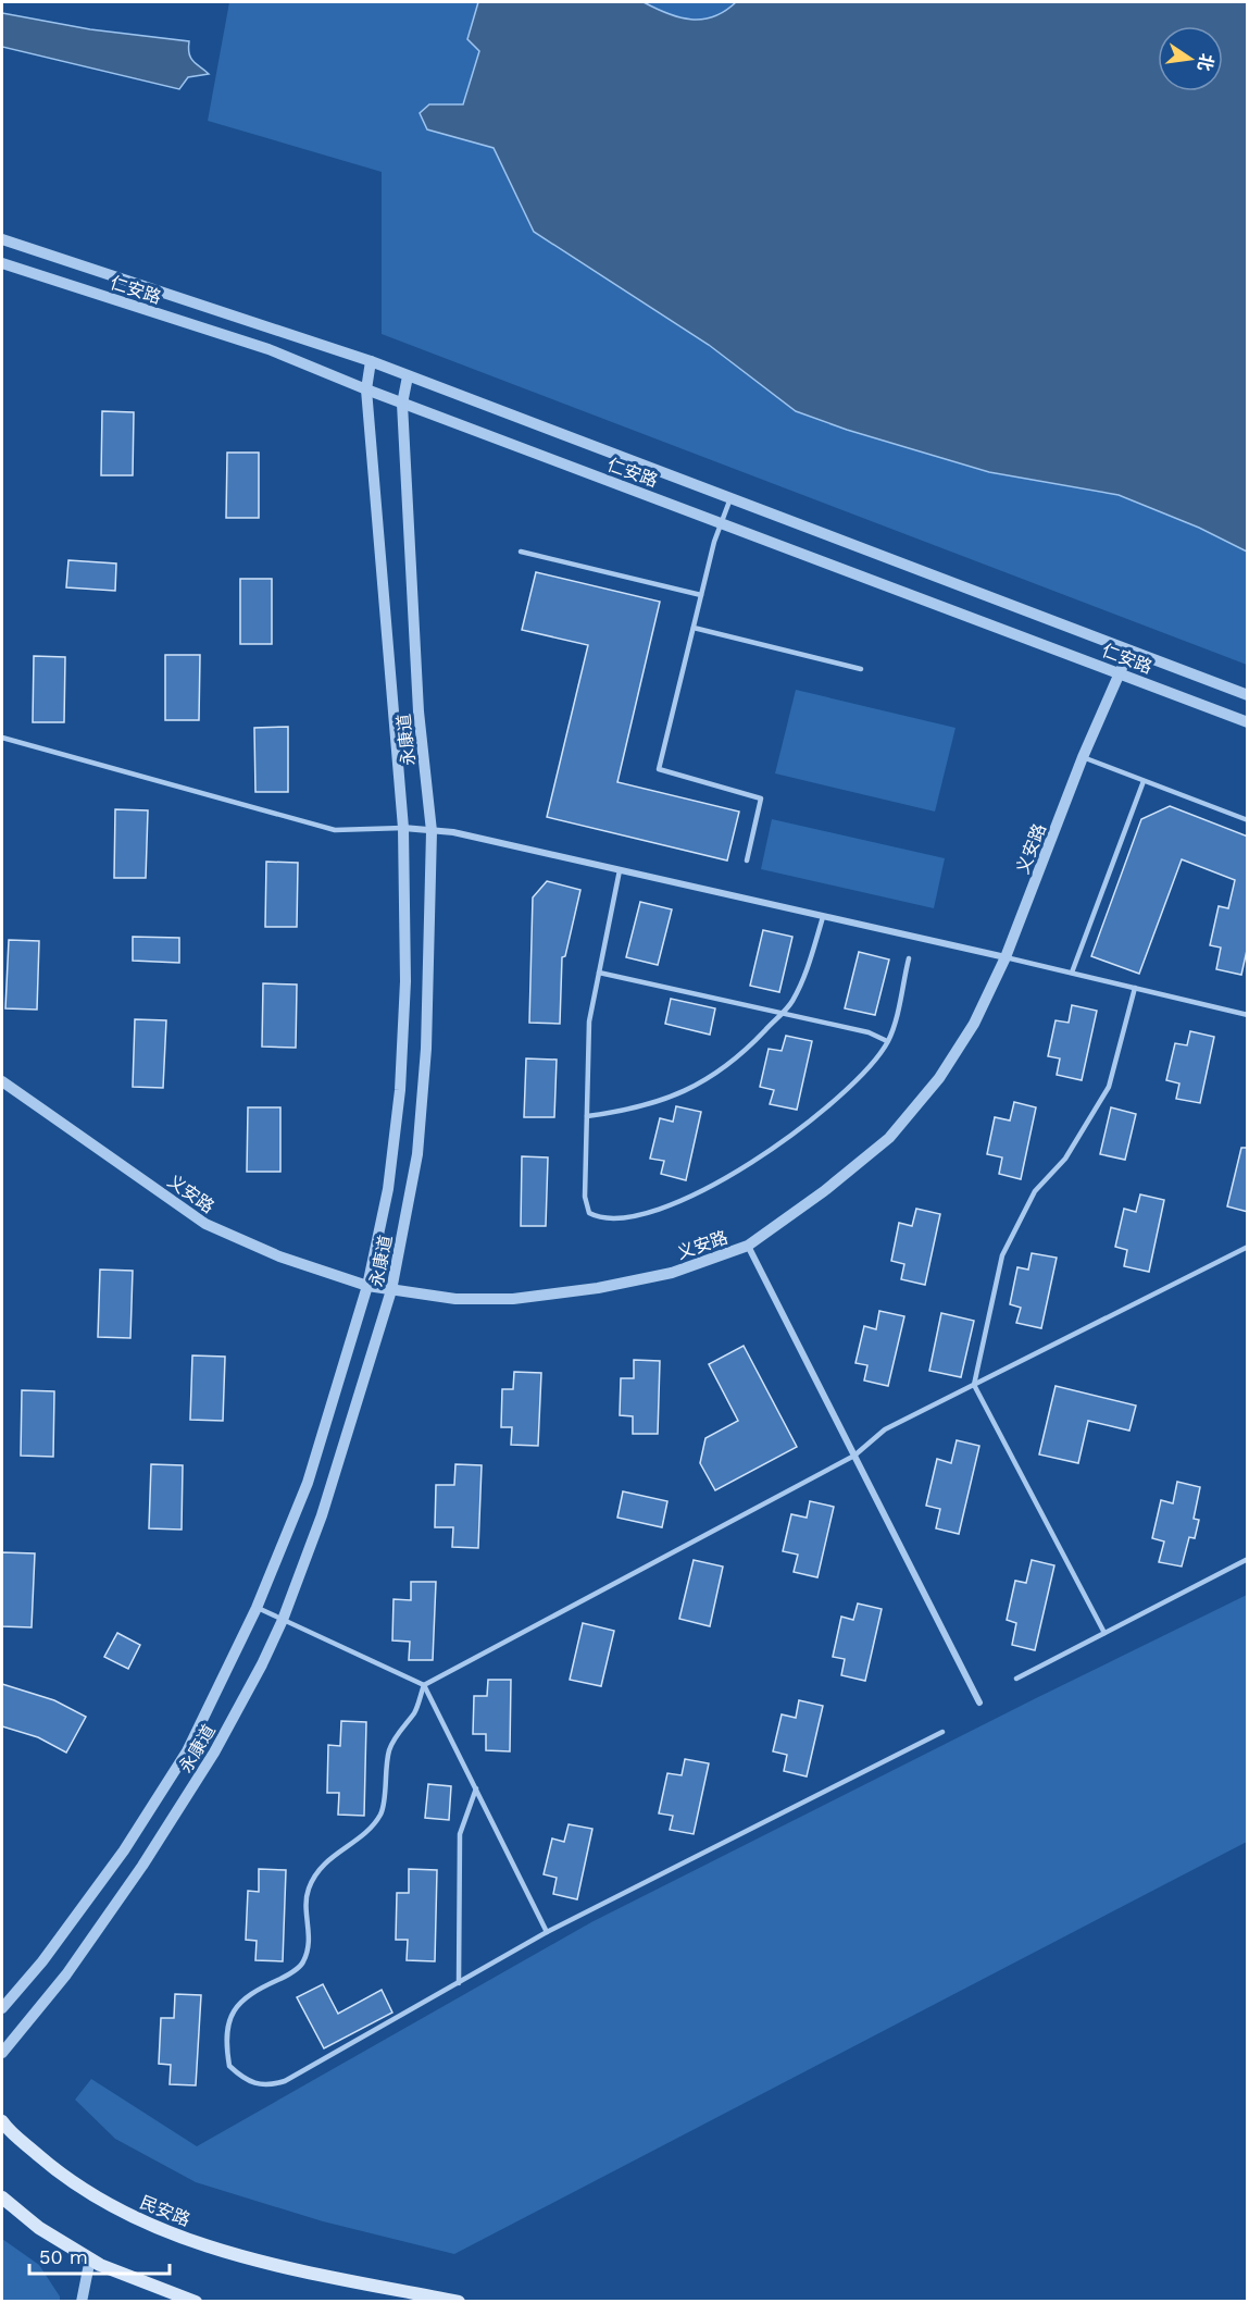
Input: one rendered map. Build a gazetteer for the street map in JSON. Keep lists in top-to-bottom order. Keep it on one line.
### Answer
{"streets":{"main road":["民安路"],"street":["仁安路","永康道","义安路"]},"crossings":[["仁安路","永康道"],["仁安路","义安路"],["永康道","义安路"]],"scale_bar":"50 m","north":"right"}
